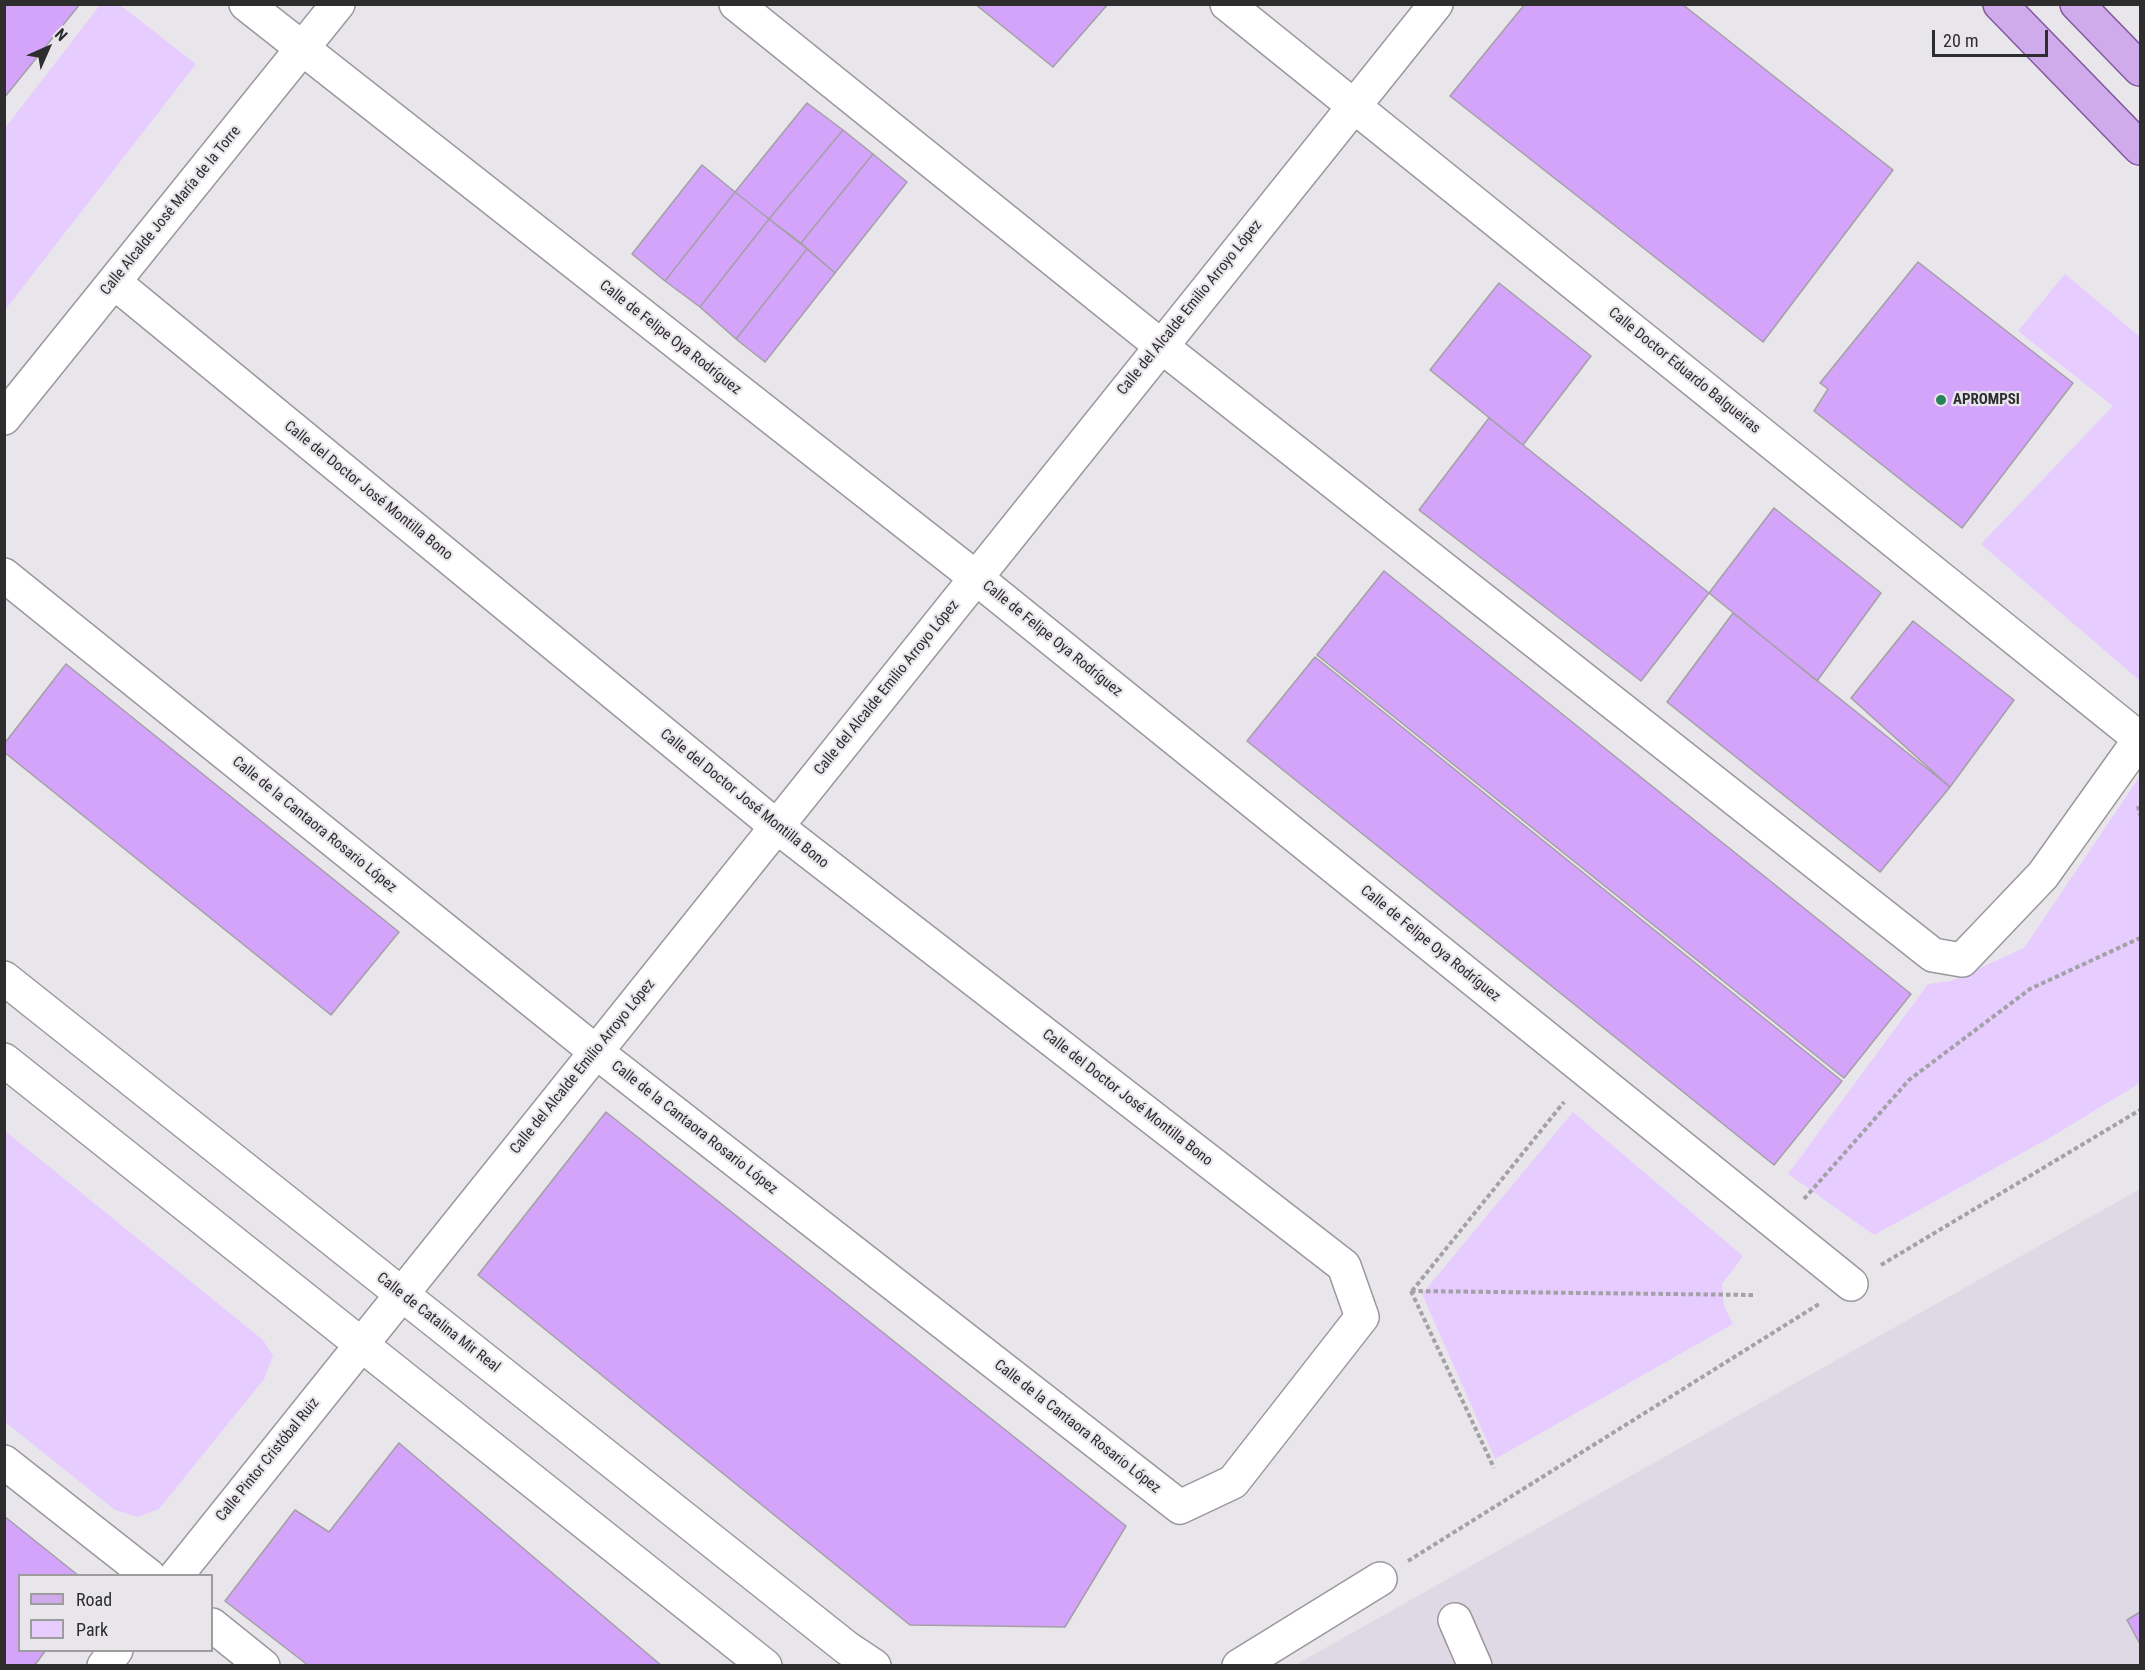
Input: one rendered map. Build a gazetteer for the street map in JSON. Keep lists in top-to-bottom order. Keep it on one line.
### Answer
{"streets":{"street":["Calle Alcalde José María de la Torre","Calle del Alcalde Emilio Arroyo López","Calle de Felipe Oya Rodríguez","Calle Doctor Eduardo Balgueiras","Calle del Doctor José Montilla Bono","Calle de la Cantaora Rosario López","Calle de Catalina Mir Real","Calle Pintor Cristóbal Ruiz"]},"crossings":[["Calle Alcalde José María de la Torre","Calle de Felipe Oya Rodríguez"],["Calle Alcalde José María de la Torre","Calle del Doctor José Montilla Bono"],["Calle del Alcalde Emilio Arroyo López","Calle de Felipe Oya Rodríguez"],["Calle del Alcalde Emilio Arroyo López","Calle Doctor Eduardo Balgueiras"],["Calle del Alcalde Emilio Arroyo López","Calle del Doctor José Montilla Bono"],["Calle del Alcalde Emilio Arroyo López","Calle de la Cantaora Rosario López"],["Calle del Alcalde Emilio Arroyo López","Calle de Catalina Mir Real"],["Calle del Alcalde Emilio Arroyo López","Calle Pintor Cristóbal Ruiz"],["Calle del Doctor José Montilla Bono","Calle de la Cantaora Rosario López"]],"places":["APROMPSI"],"legend":["Road","Park"],"scale_bar":"20 m","north":"top right"}
